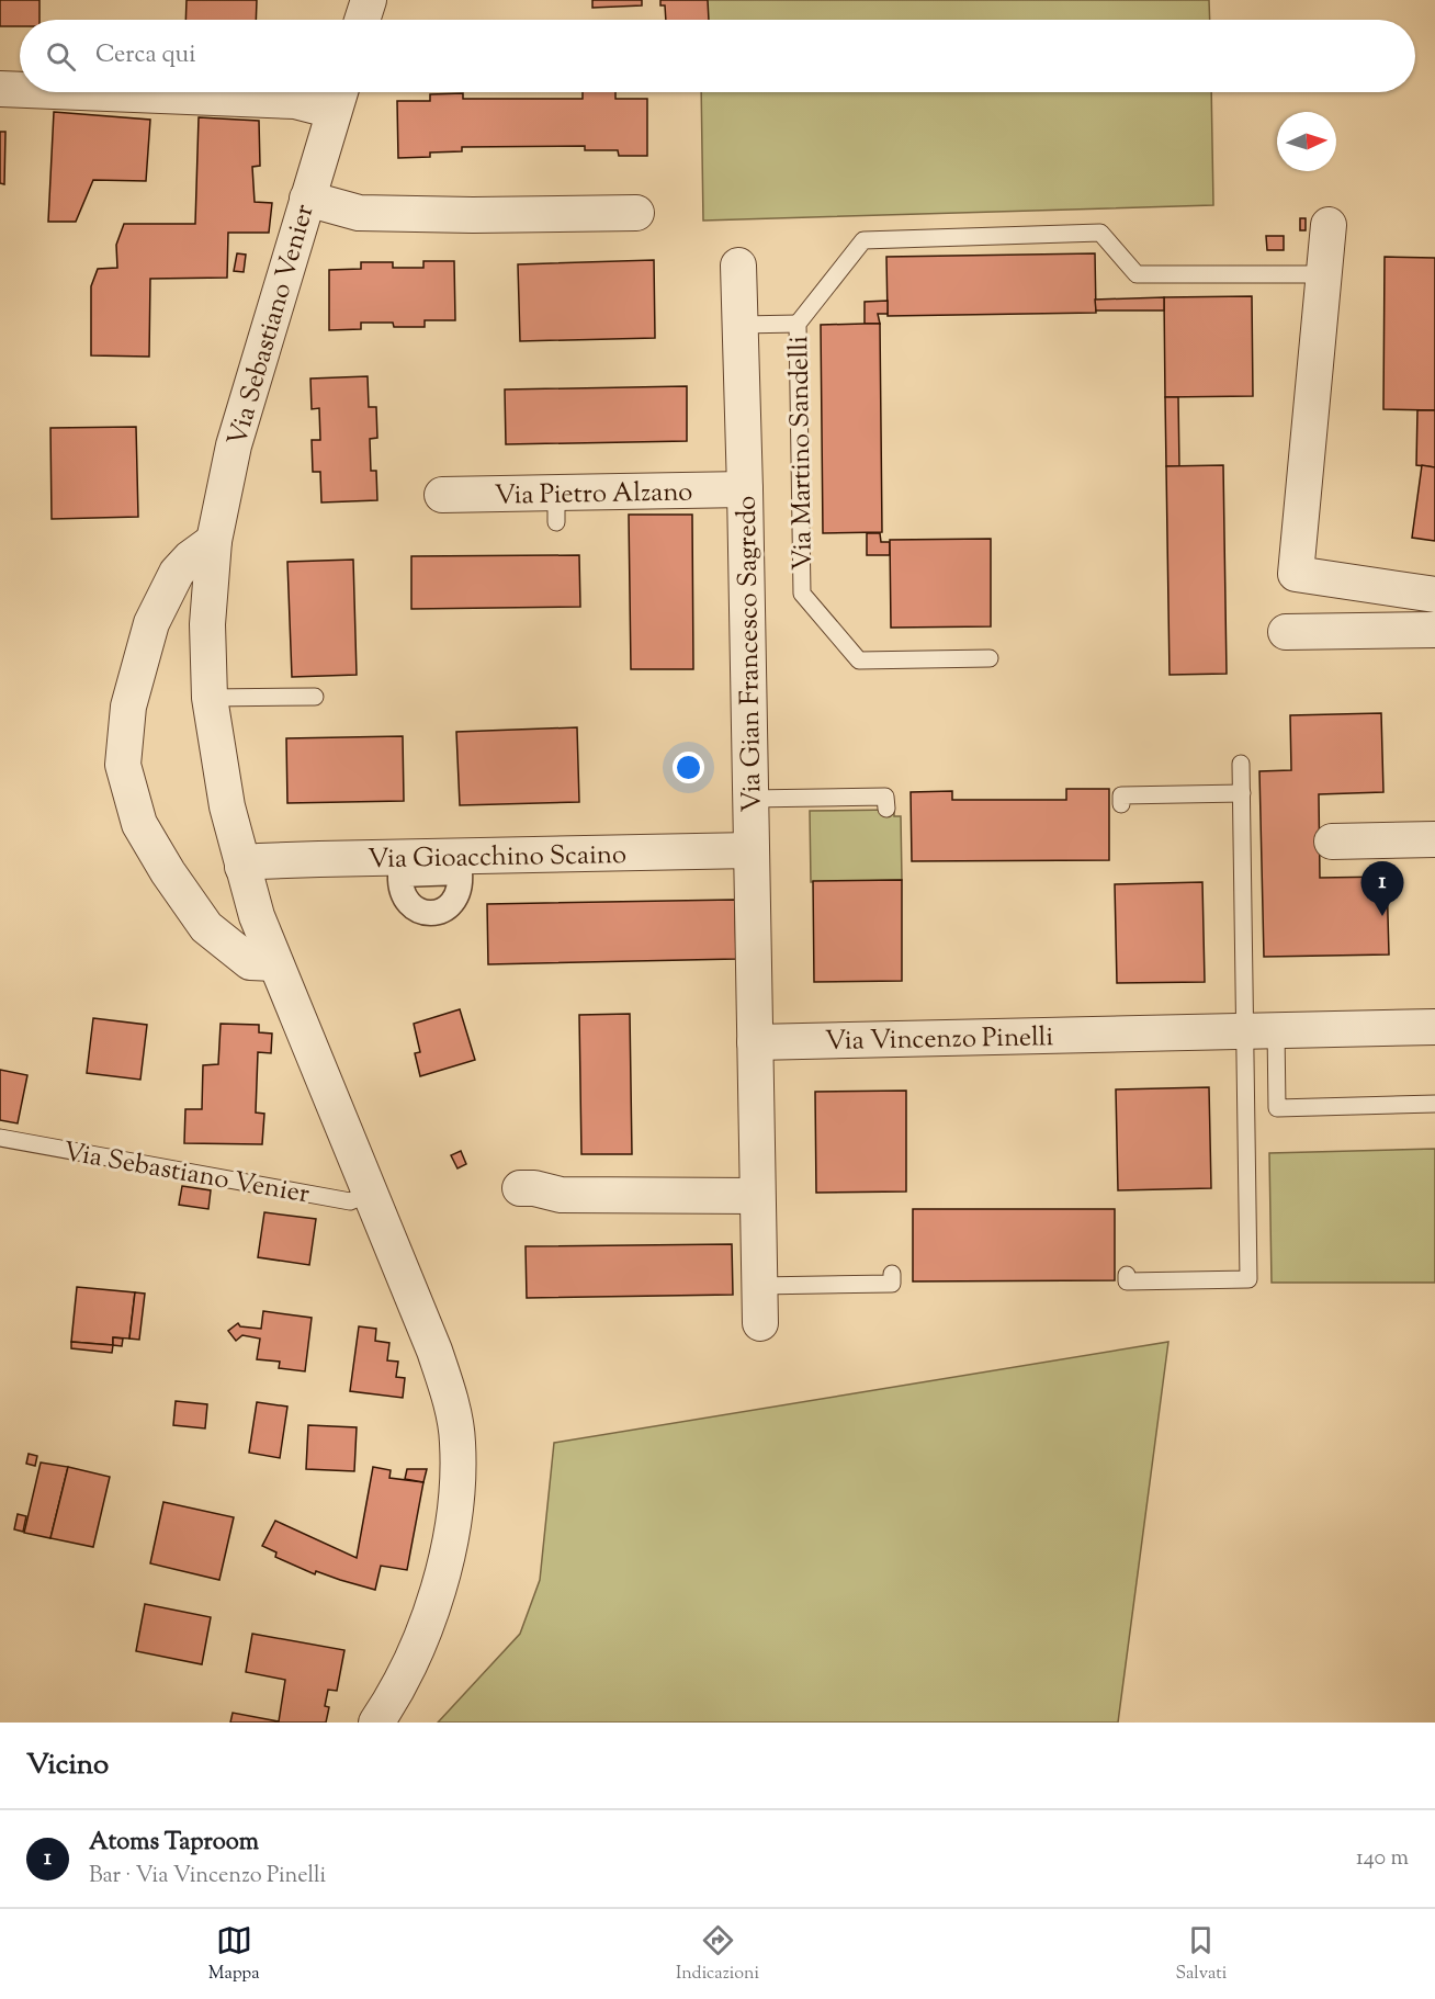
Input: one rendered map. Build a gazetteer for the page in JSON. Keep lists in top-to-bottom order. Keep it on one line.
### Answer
{"streets":{"street":["Via Sebastiano Venier","Via Pietro Alzano","Via Gian Francesco Sagredo","Via Gioacchino Scaino","Via Vincenzo Pinelli"],"lane":["Via Martino Sandelli"]},"crossings":[["Via Sebastiano Venier","Via Gioacchino Scaino"],["Via Pietro Alzano","Via Gian Francesco Sagredo"],["Via Gian Francesco Sagredo","Via Gioacchino Scaino"],["Via Gian Francesco Sagredo","Via Vincenzo Pinelli"]],"north":"right","page":{"search":"Cerca qui","pins":"1","heading":"Vicino","list":[{"mark":"1","name":"Atoms Taproom","note":"Bar · Via Vincenzo Pinelli","value":"140 m"}],"nav":["Mappa","Indicazioni","Salvati"]}}
